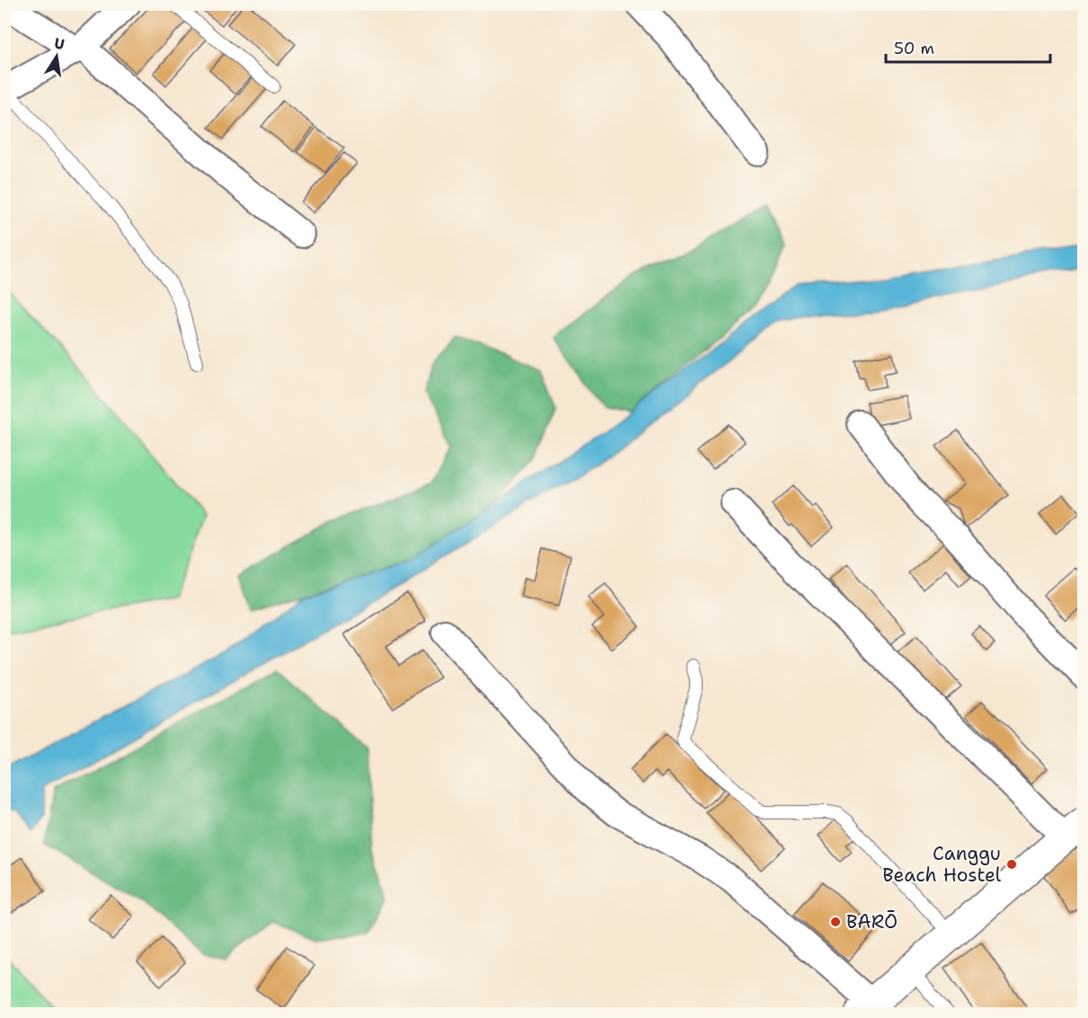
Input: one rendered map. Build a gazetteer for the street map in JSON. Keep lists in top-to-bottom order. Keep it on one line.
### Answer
{"places":["Canggu Beach Hostel","BARŌ"],"scale_bar":"50 m","north":"top"}
